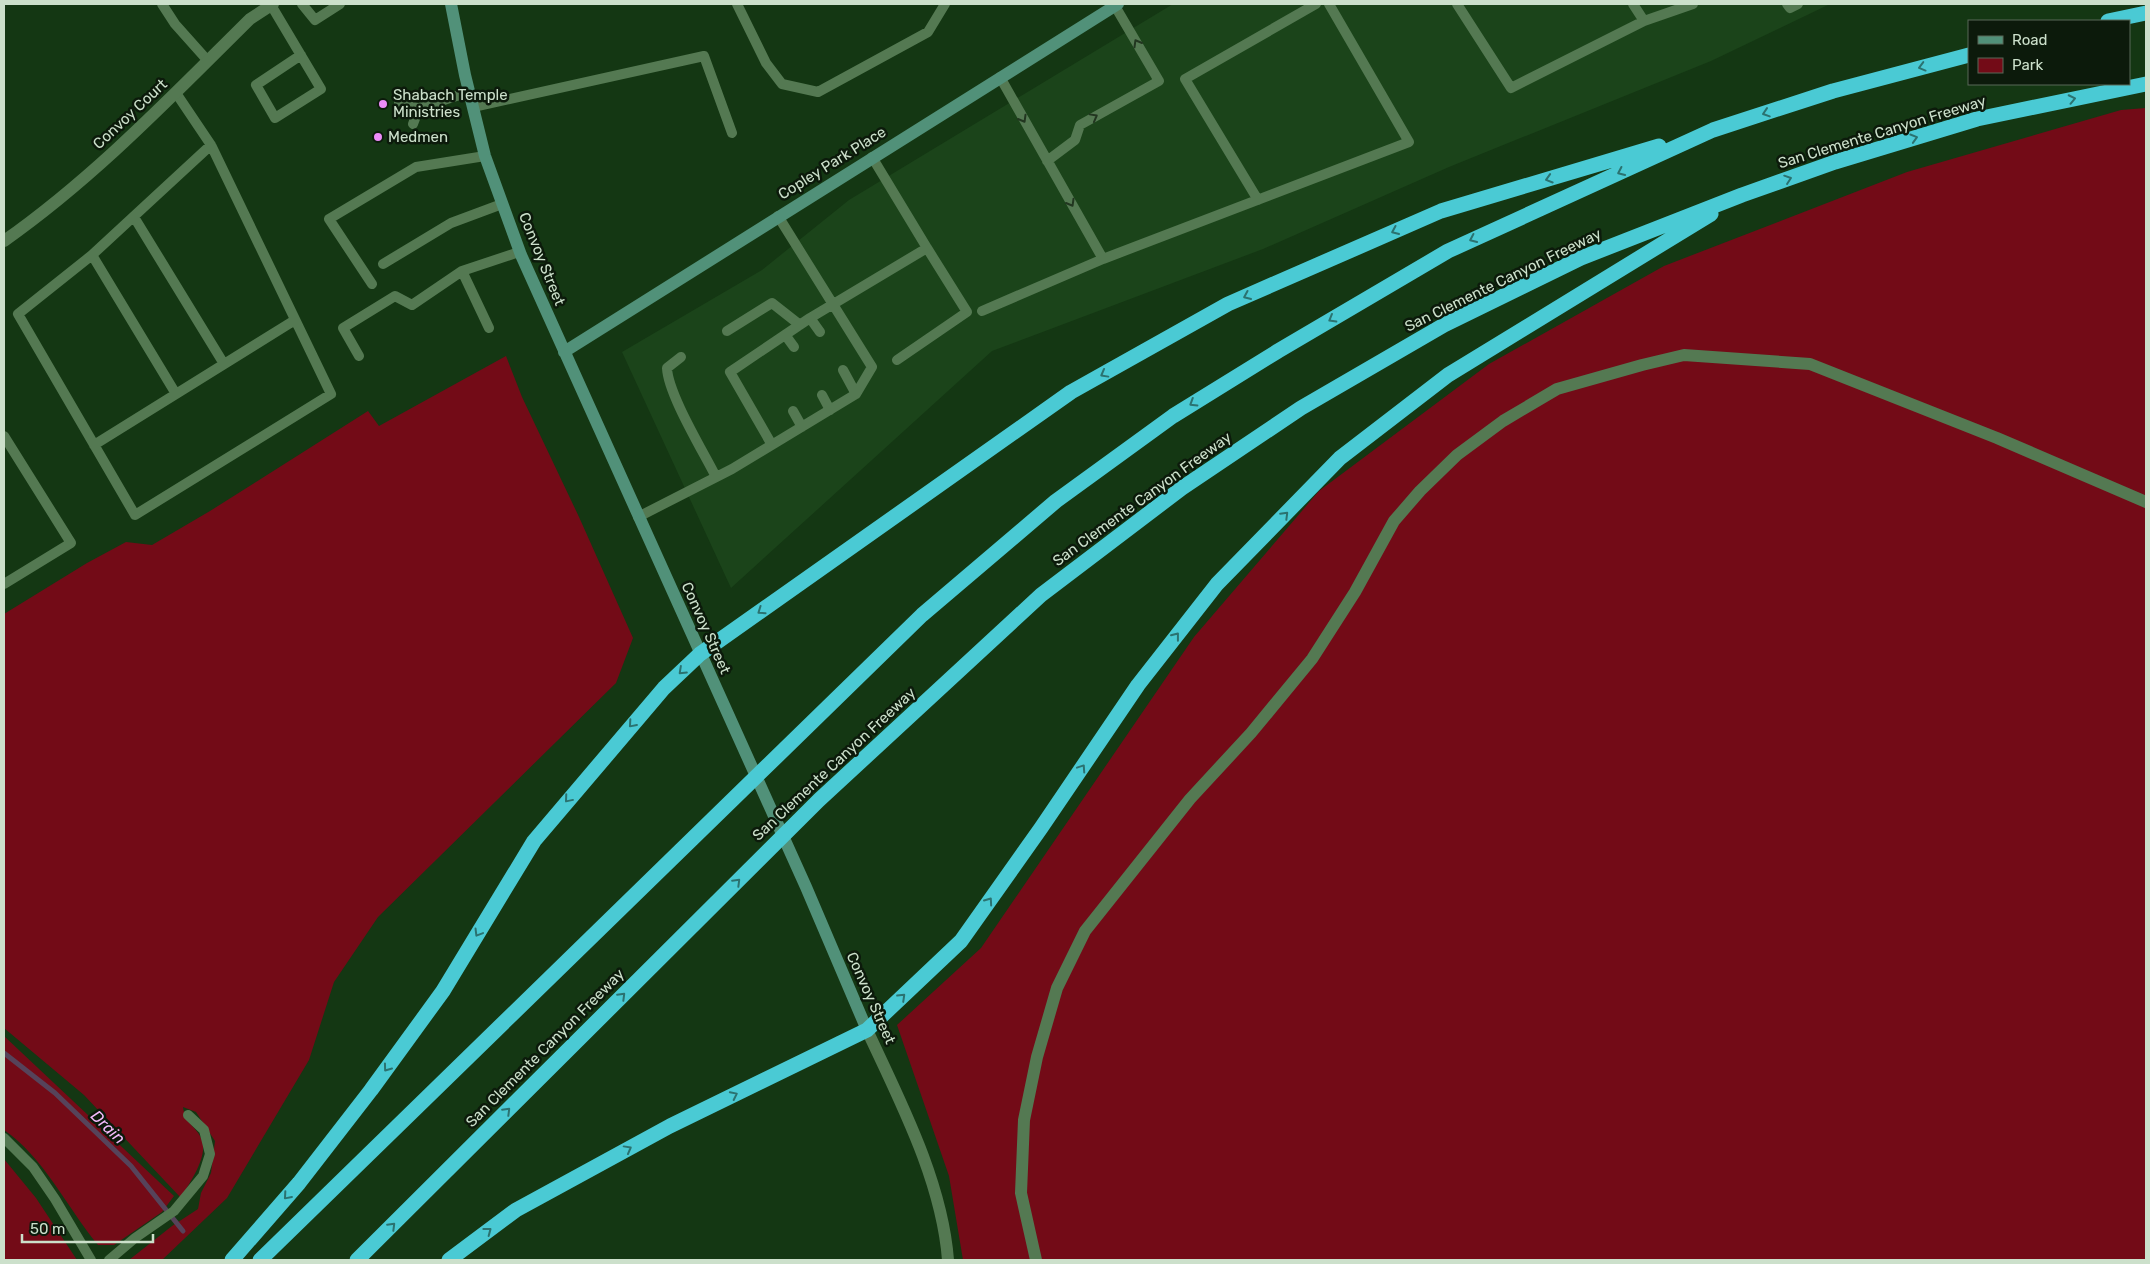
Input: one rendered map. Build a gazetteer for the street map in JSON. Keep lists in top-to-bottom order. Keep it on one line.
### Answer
{"streets":{"highway":["San Clemente Canyon Freeway"],"main road":["Copley Park Place","Convoy Street"],"street":["Convoy Court"]},"crossings":[["Copley Park Place","Convoy Street"]],"water":["Drain"],"places":["Shabach Temple Ministries","Medmen"],"legend":["Road","Park"],"scale_bar":"50 m"}
